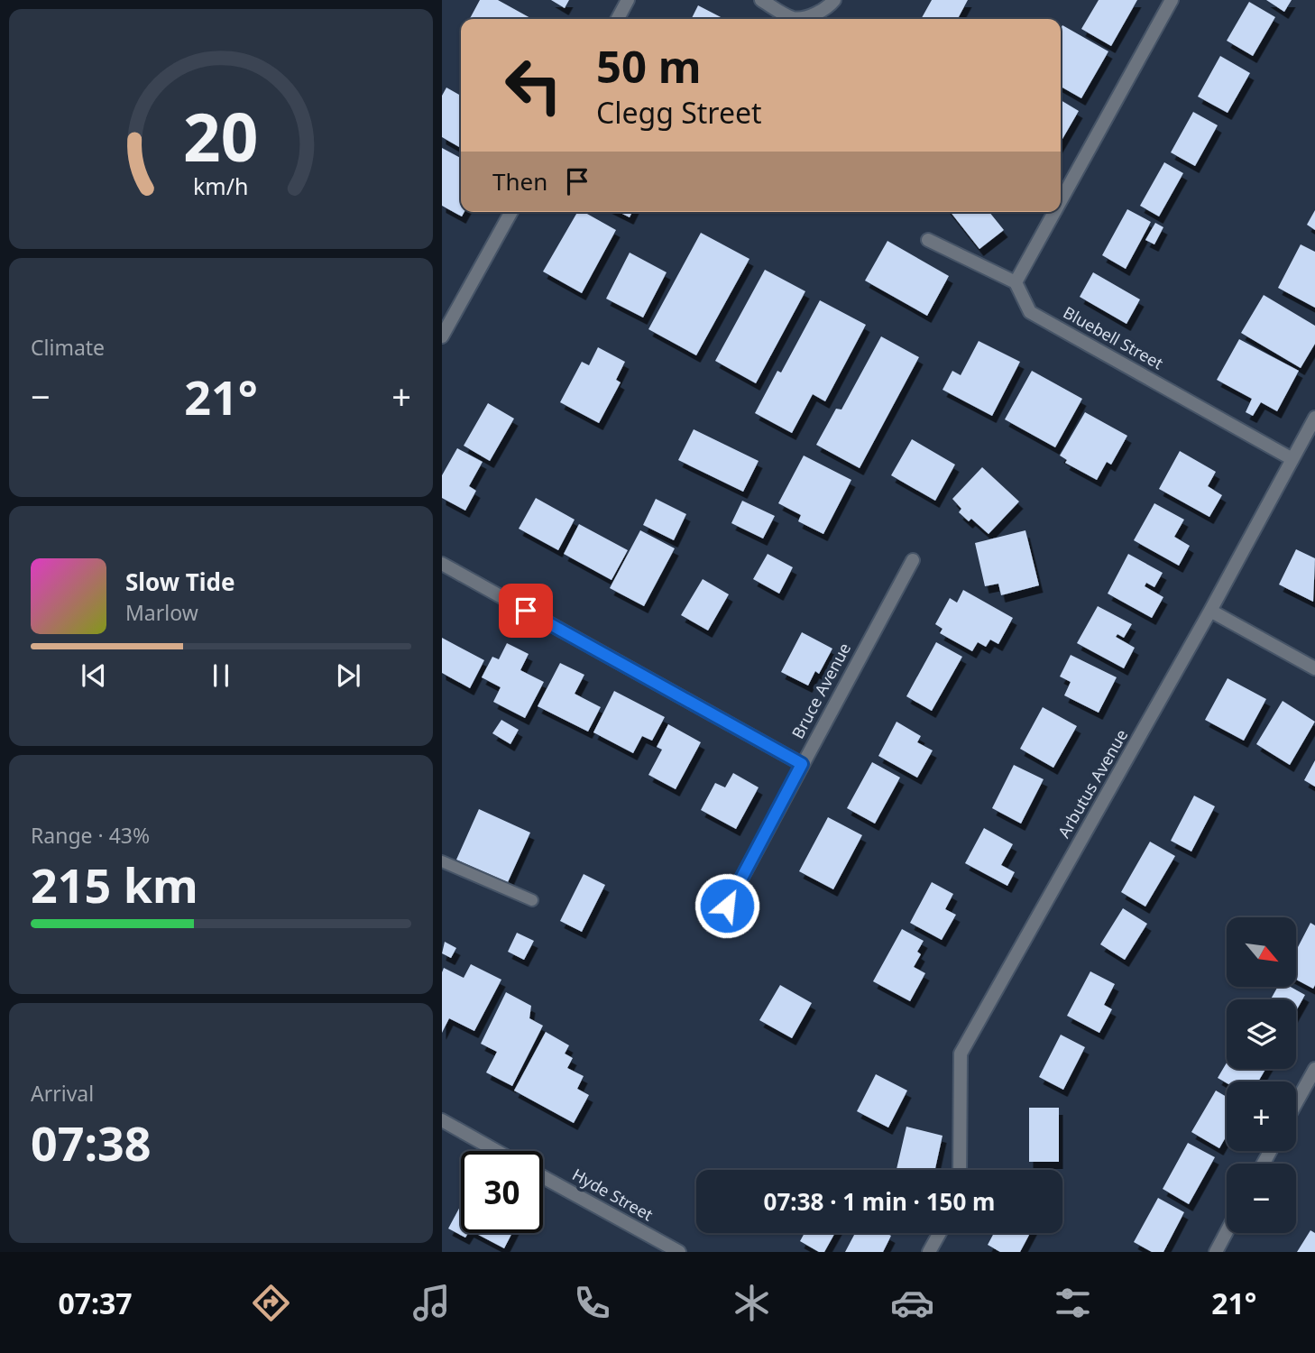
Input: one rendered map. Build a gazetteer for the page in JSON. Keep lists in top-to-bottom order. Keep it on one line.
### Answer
{"streets":{"street":["Bluebell Street","Bruce Avenue","Arbutus Avenue","Hyde Street"]},"crossings":[["Bluebell Street","Arbutus Avenue"]],"north":"bottom right","page":{"turn":["50 m","Clegg Street"],"then":"Then","tile":["Climate",["Range · 43%","215 km"],["Arrival","07:38"]],"heat":["−","21°","+"],"song":["Slow Tide","Marlow"],"map_buttons":["+","−"],"limit":"30","trip":"07:38 · 1 min · 150 m","tabs":["07:37","21°"],"gauge":["20","km/h"]}}
